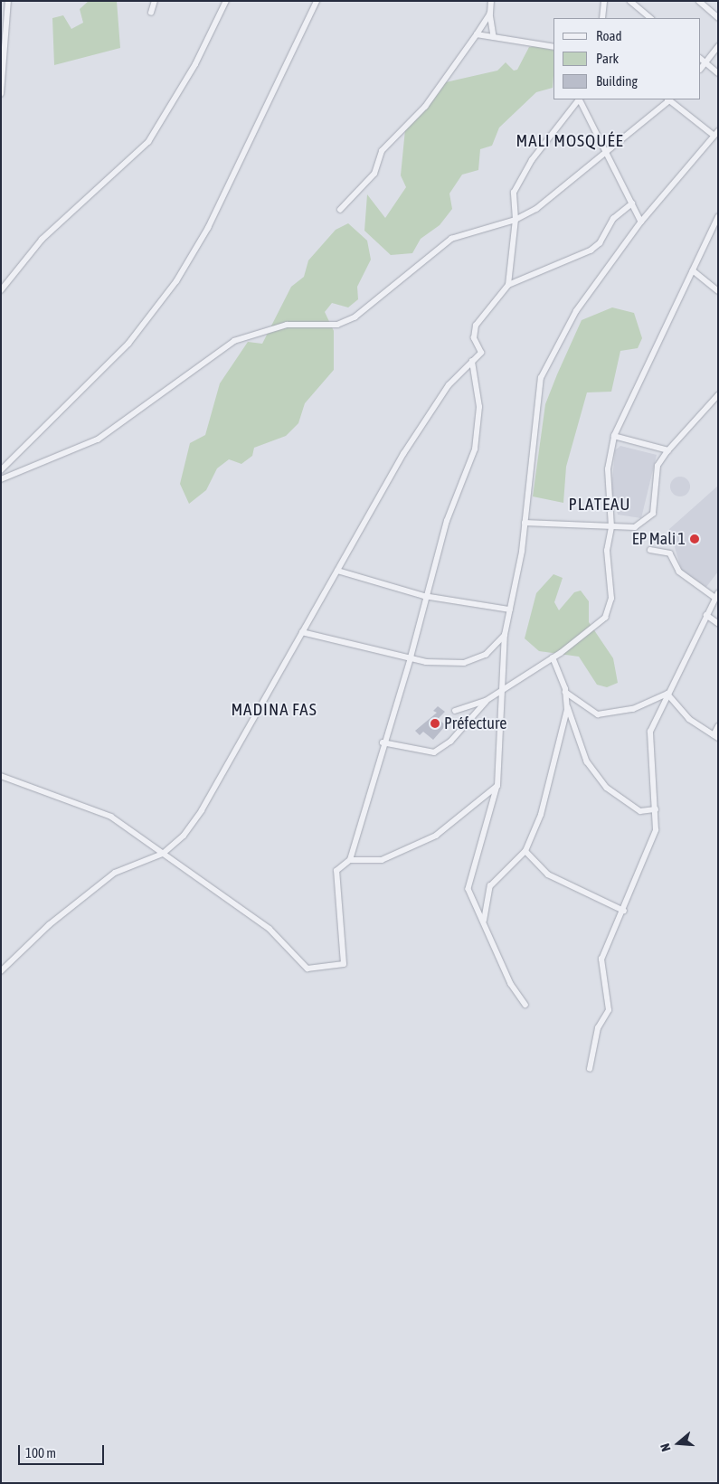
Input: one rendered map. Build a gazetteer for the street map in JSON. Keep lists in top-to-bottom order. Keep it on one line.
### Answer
{"districts":["MALI MOSQUÉE","PLATEAU","MADINA FAS"],"places":["EP Mali 1","Préfecture"],"legend":["Road","Park","Building"],"scale_bar":"100 m","north":"left"}
